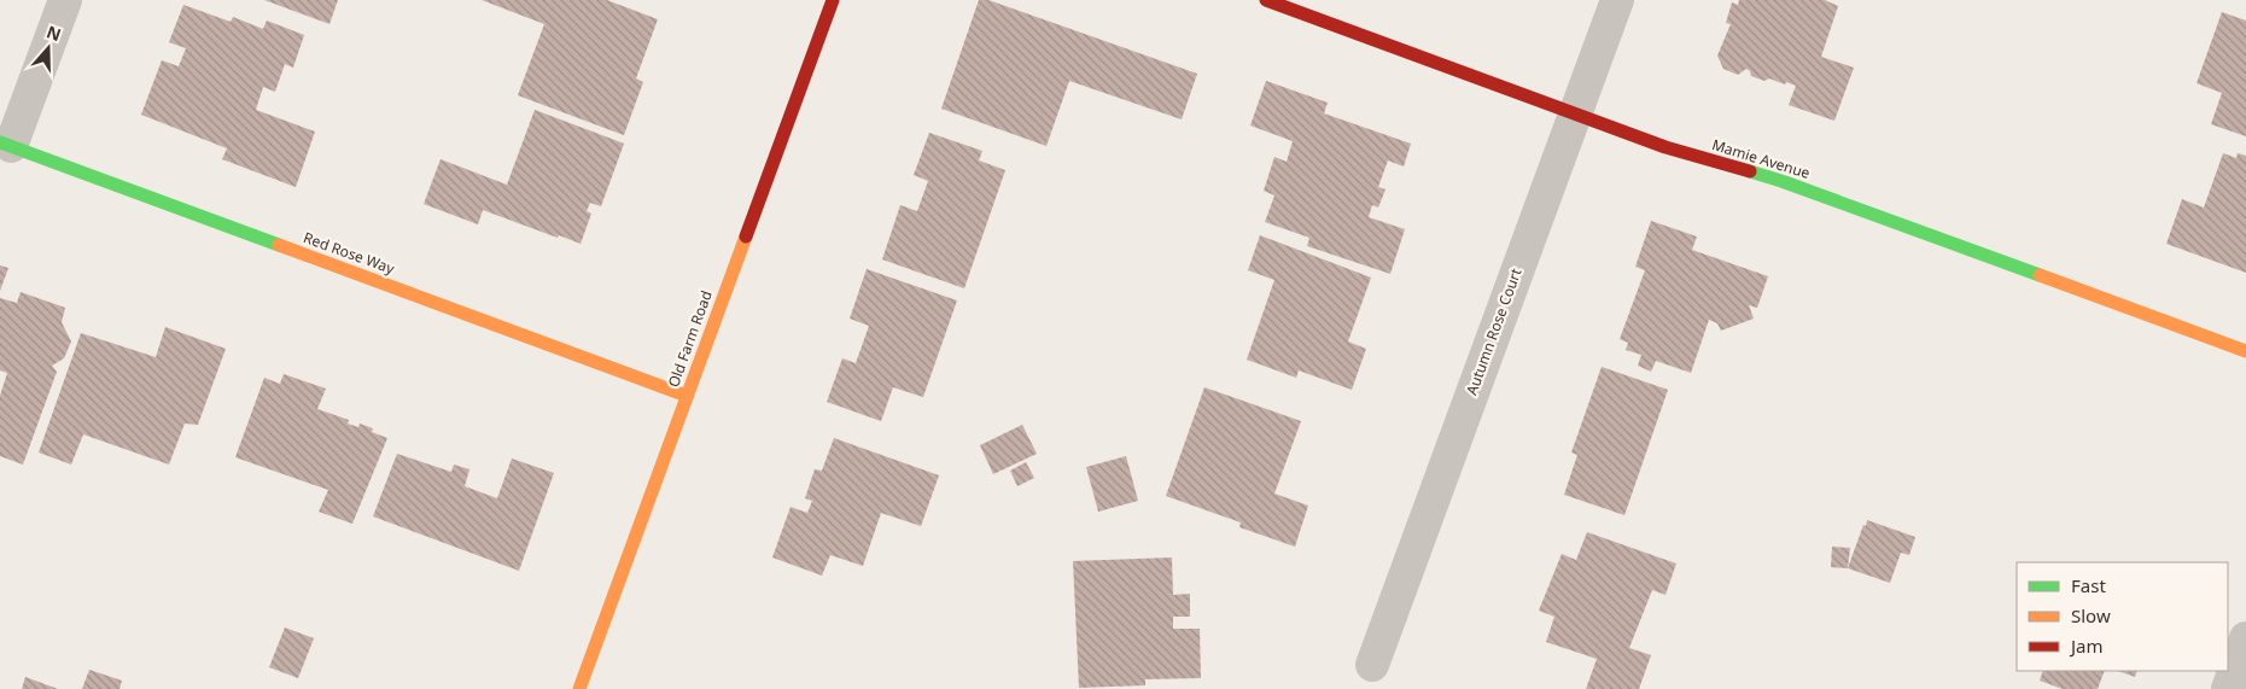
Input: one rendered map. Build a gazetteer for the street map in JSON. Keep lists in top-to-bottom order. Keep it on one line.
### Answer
{"streets":{"street":["Mamie Avenue","Red Rose Way","Autumn Rose Court","Old Farm Road"]},"crossings":[["Mamie Avenue","Autumn Rose Court"],["Red Rose Way","Old Farm Road"]],"legend":["Fast","Slow","Jam"],"north":"top"}
